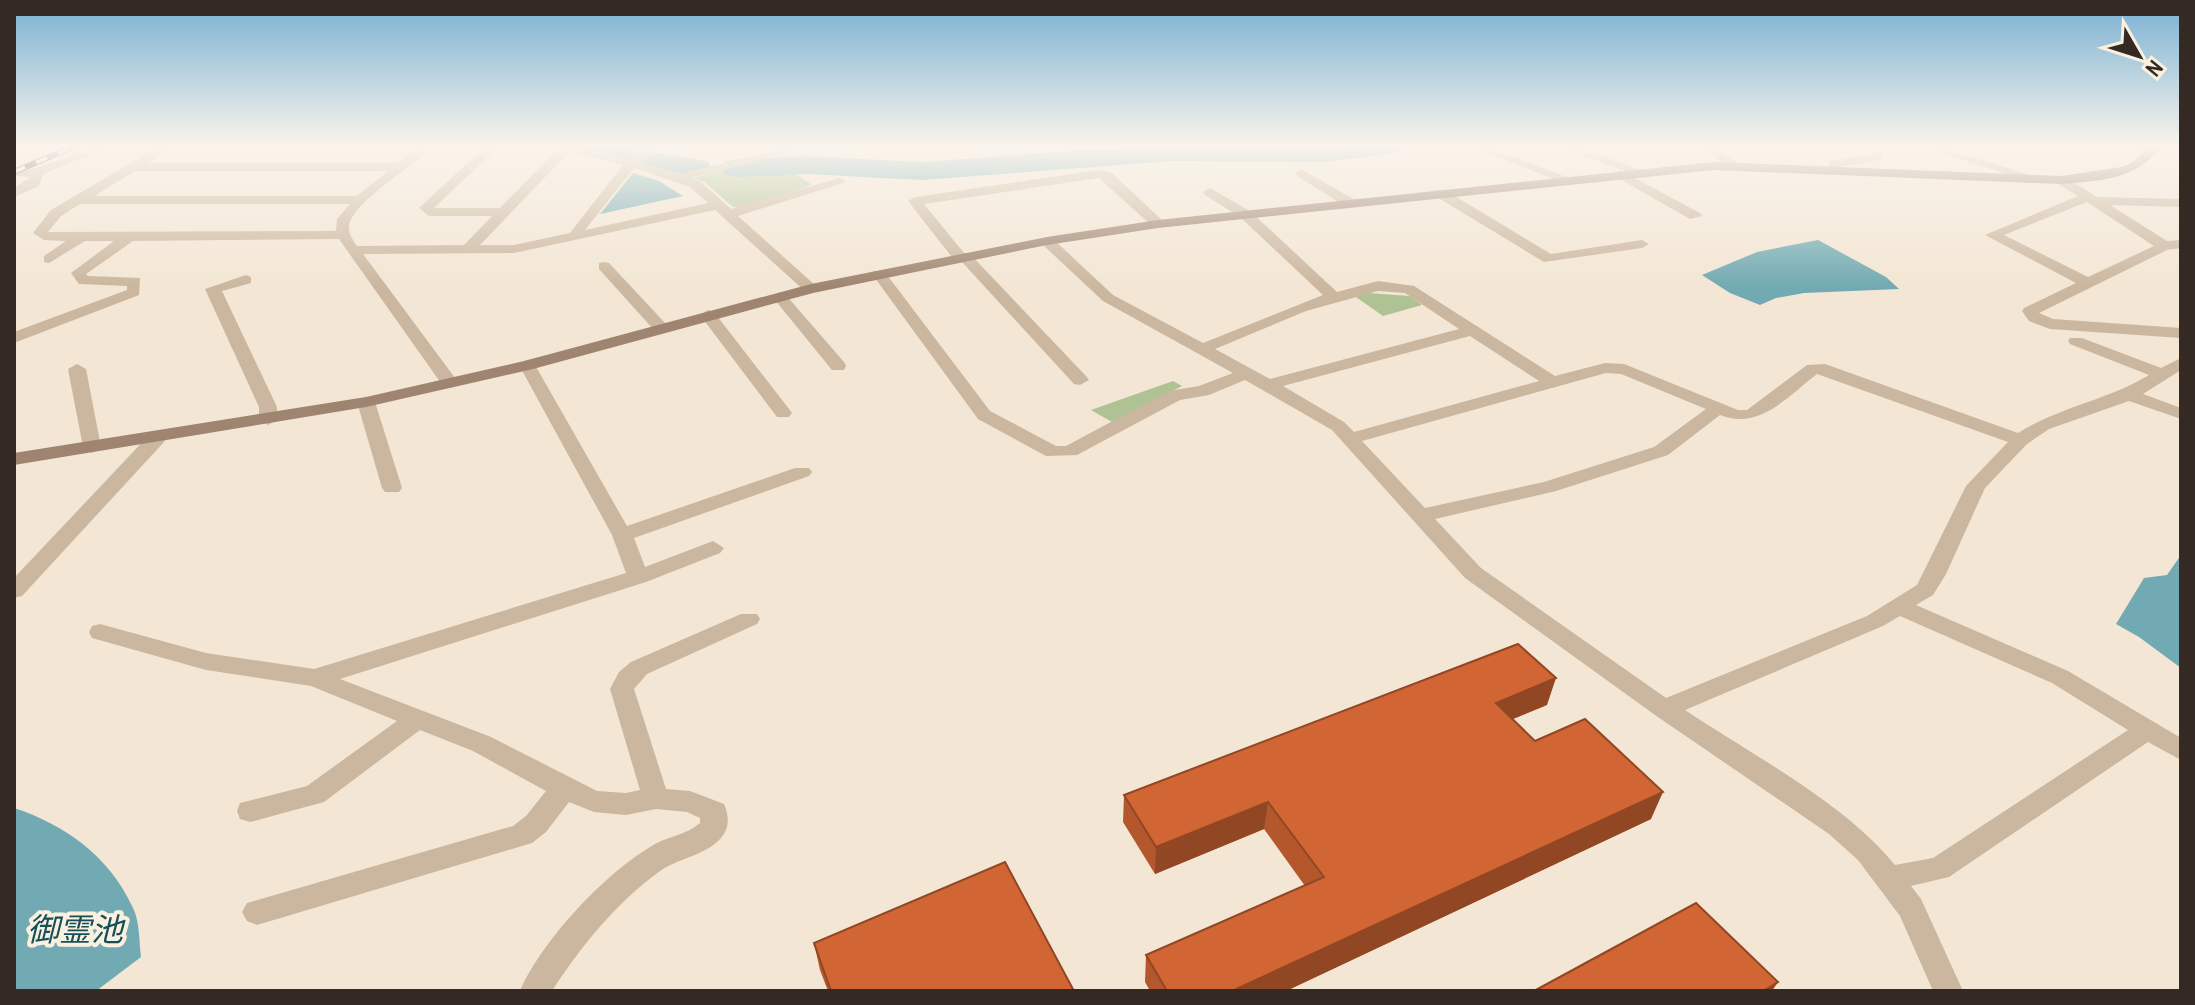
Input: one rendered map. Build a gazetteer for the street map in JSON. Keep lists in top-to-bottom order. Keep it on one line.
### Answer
{"water":["御霊池"],"north":"bottom right"}
